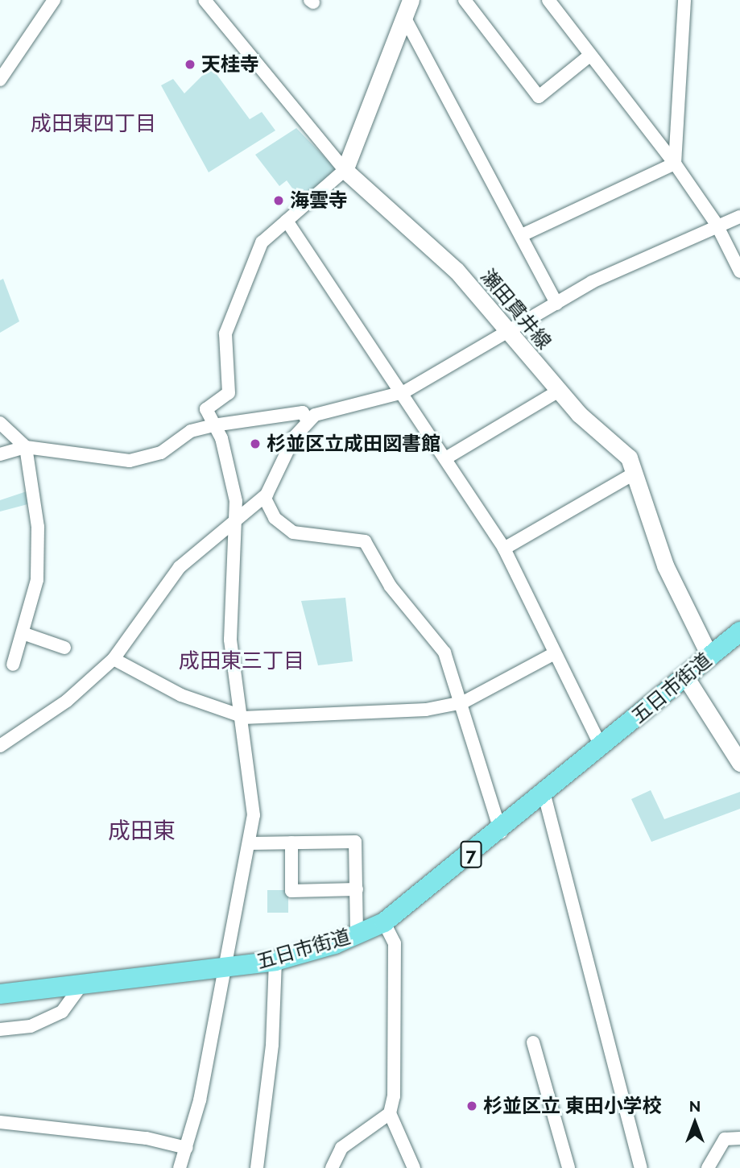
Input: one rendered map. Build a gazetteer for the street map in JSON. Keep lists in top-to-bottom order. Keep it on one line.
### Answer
{"streets":{"main road":["瀬田貫井線","五日市街道","7"]},"crossings":[["瀬田貫井線","五日市街道"]],"districts":["成田東四丁目","成田東三丁目","成田東"],"places":["天桂寺","海雲寺","杉並区立成田図書館","杉並区立 東田小学校"],"north":"top"}
